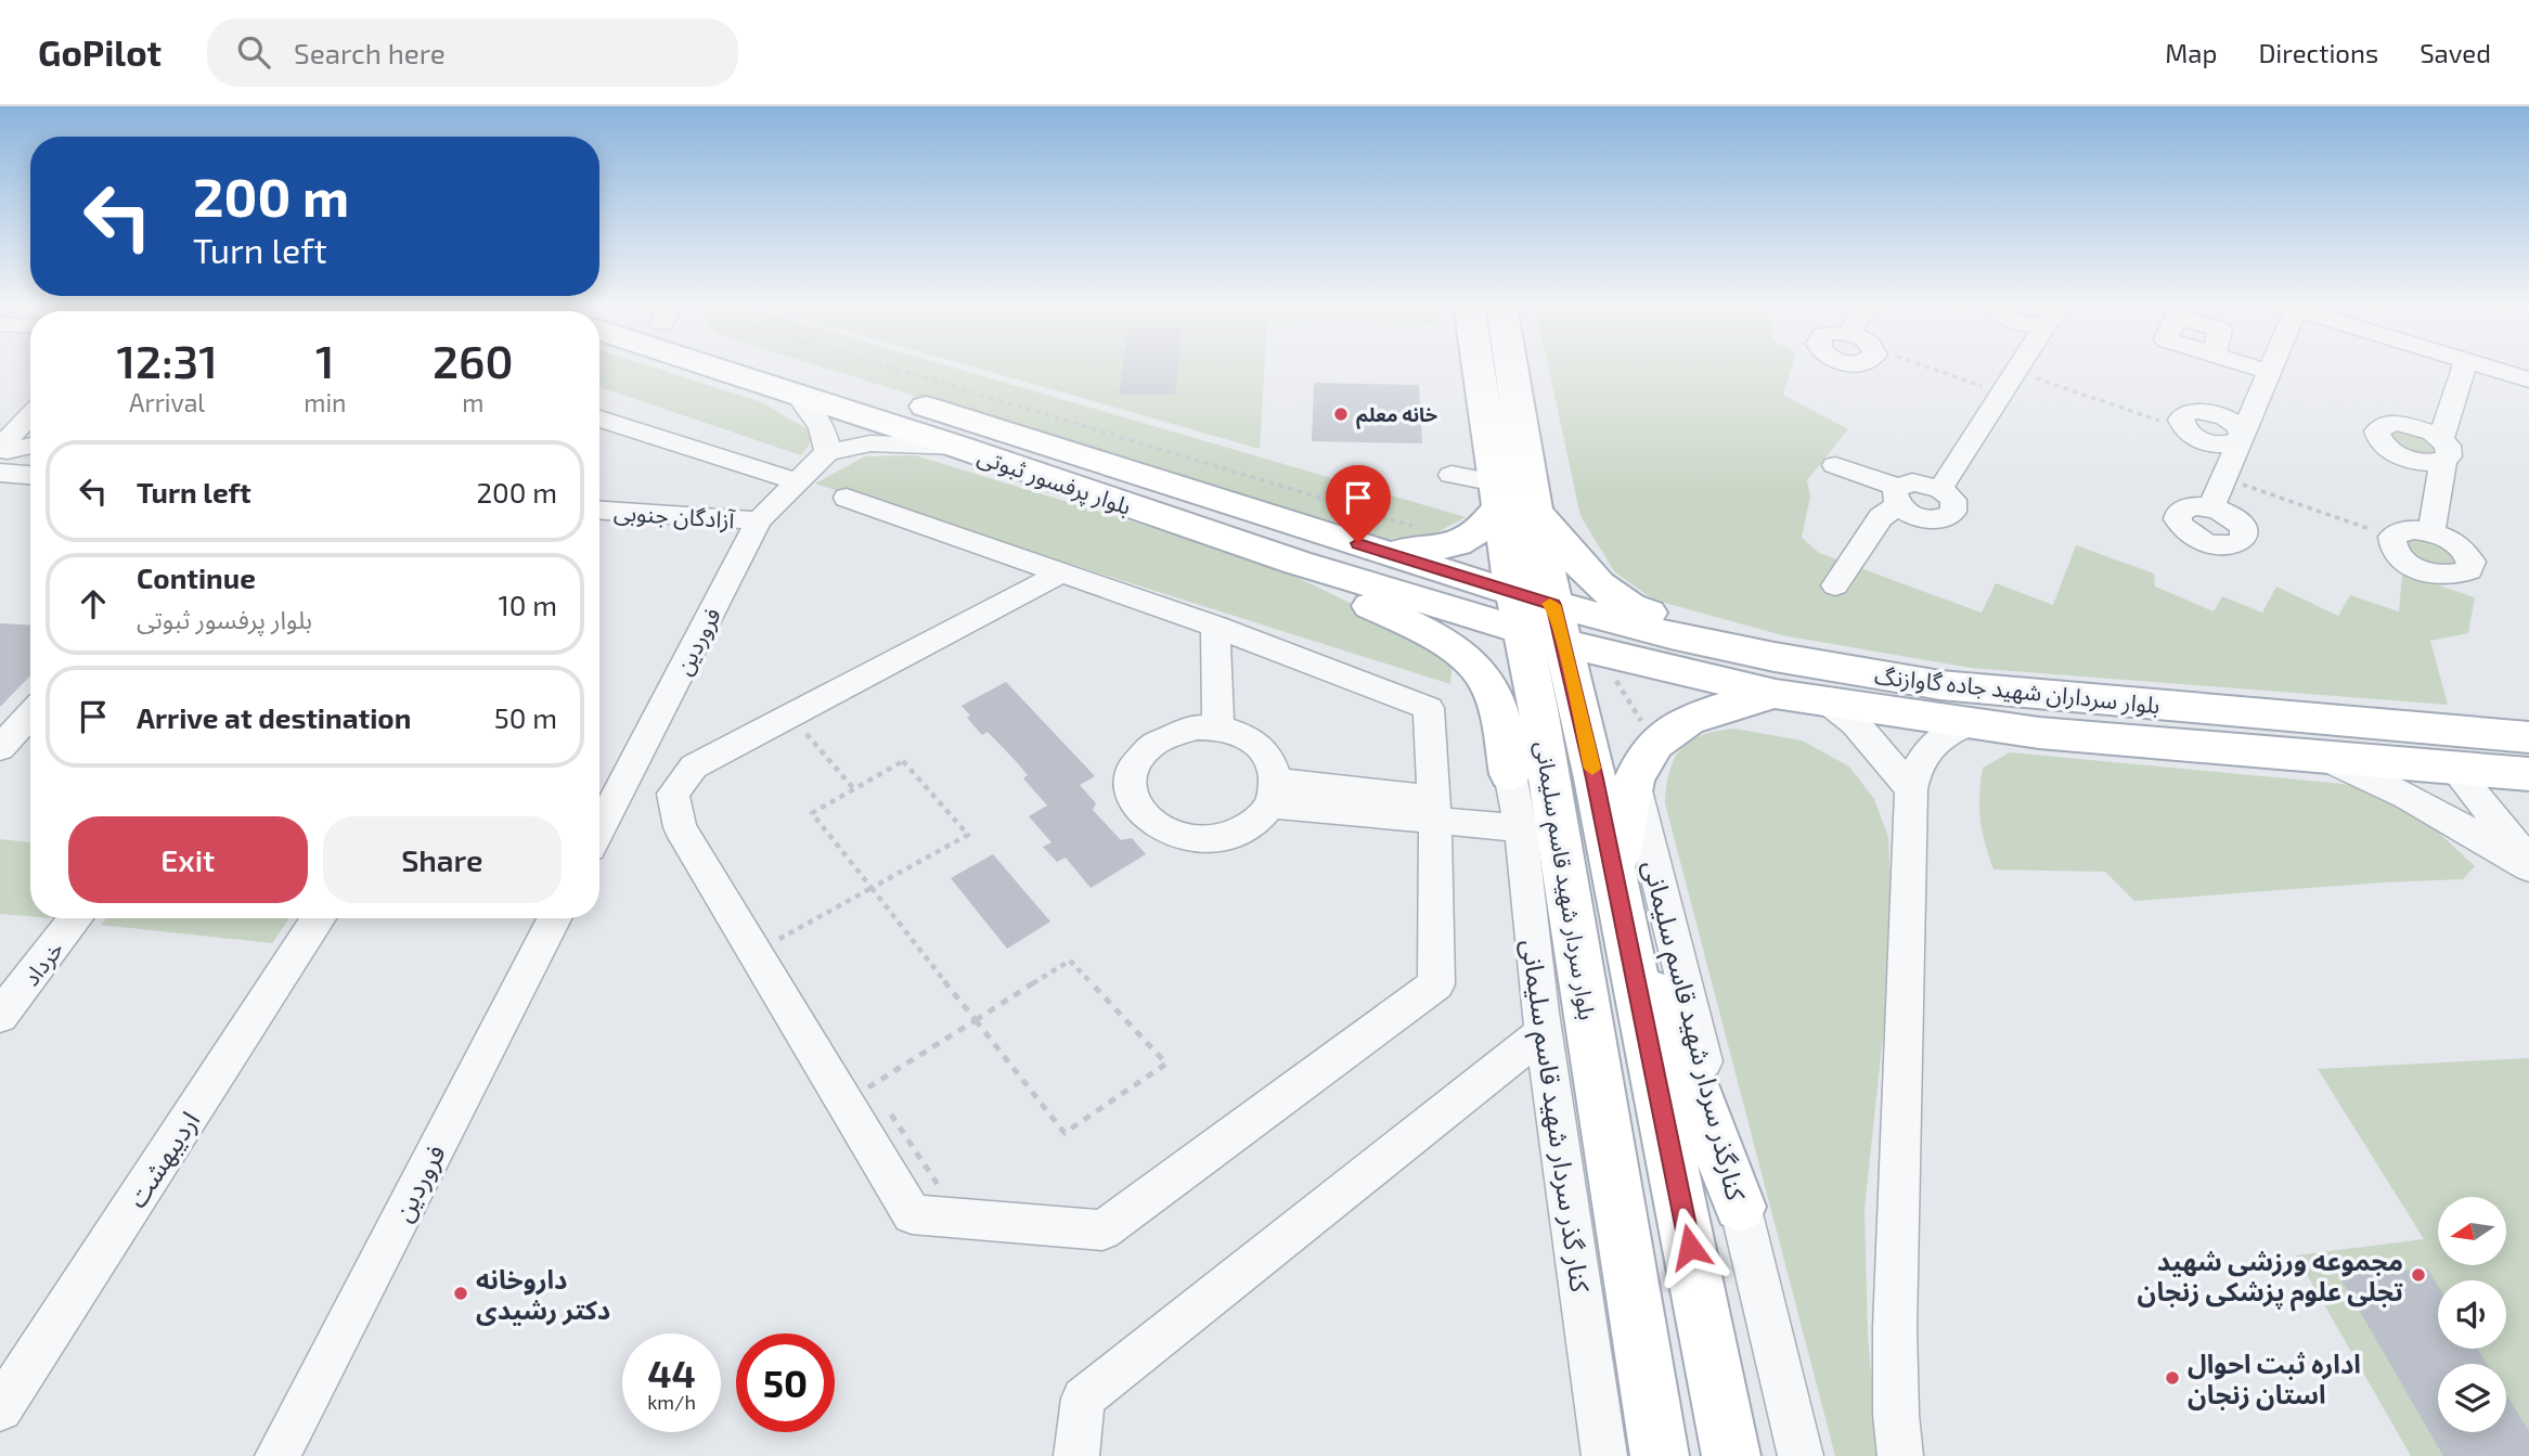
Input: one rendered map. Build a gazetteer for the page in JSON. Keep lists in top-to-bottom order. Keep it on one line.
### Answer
{"streets":{"main road":["بلوار پرفسور ثبوتی","بلوار سرداران شهید جاده گاوازنگ","بلوار سردار شهید قاسم سلیمانی"],"street":["آزادگان جنوبی","فروردین","خرداد","کنارگذر سردار شهید قاسم سلیمانی","کنار گذر سردار شهید قاسم سلیمانی","اردیبهشت"]},"crossings":[["بلوار پرفسور ثبوتی","بلوار سرداران شهید جاده گاوازنگ"],["بلوار پرفسور ثبوتی","بلوار سردار شهید قاسم سلیمانی"],["آزادگان جنوبی","فروردین"],["بلوار سرداران شهید جاده گاوازنگ","بلوار سردار شهید قاسم سلیمانی"]],"places":["خانه معلم","مجموعه ورزشی شهید تجلی علوم پزشکی زنجان","داروخانه دکتر رشیدی","اداره ثبت احوال استان زنجان"],"north":"left","page":{"header":"GoPilot","search":"Search here","nav":["Map","Directions","Saved"],"turn":["200 m","Turn left"],"eta":["12:31","Arrival","1","min","260","m"],"list":[{"name":"Turn left","value":"200 m"},{"name":"Continue","note":"بلوار پرفسور ثبوتی","value":"10 m"},{"name":"Arrive at destination","value":"50 m"}],"buttons":["Exit","Share"],"speed":"44 km/h","limit":"50"}}
